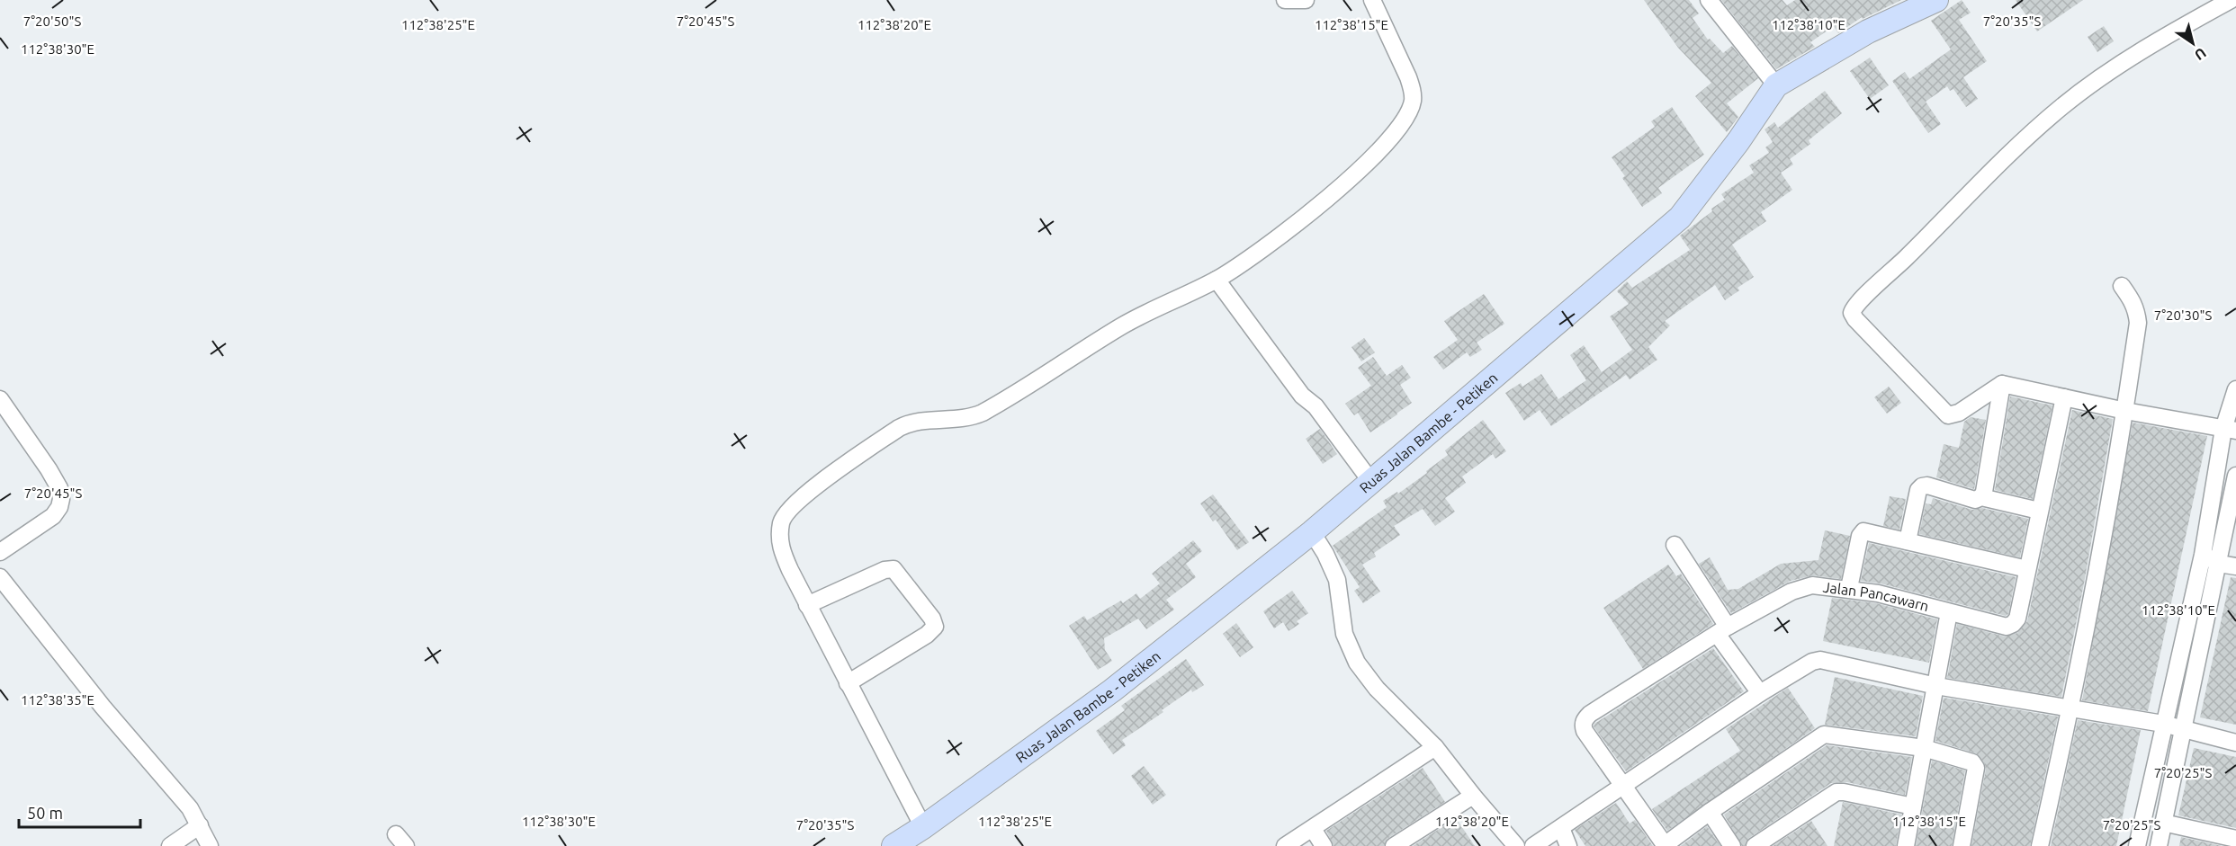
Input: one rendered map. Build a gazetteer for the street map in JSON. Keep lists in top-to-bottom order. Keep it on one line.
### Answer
{"streets":{"main road":["Ruas Jalan Bambe - Petiken"],"street":["Jalan Pancawarn"]},"scale_bar":"50 m","north":"bottom right","coordinates":["7°20'50\"S","7°20'35\"S","7°20'45\"S","112°38'25\"E","112°38'20\"E","112°38'10\"E","112°38'15\"E","112°38'30\"E","7°20'30\"S","112°38'35\"E","7°20'25\"S"]}
